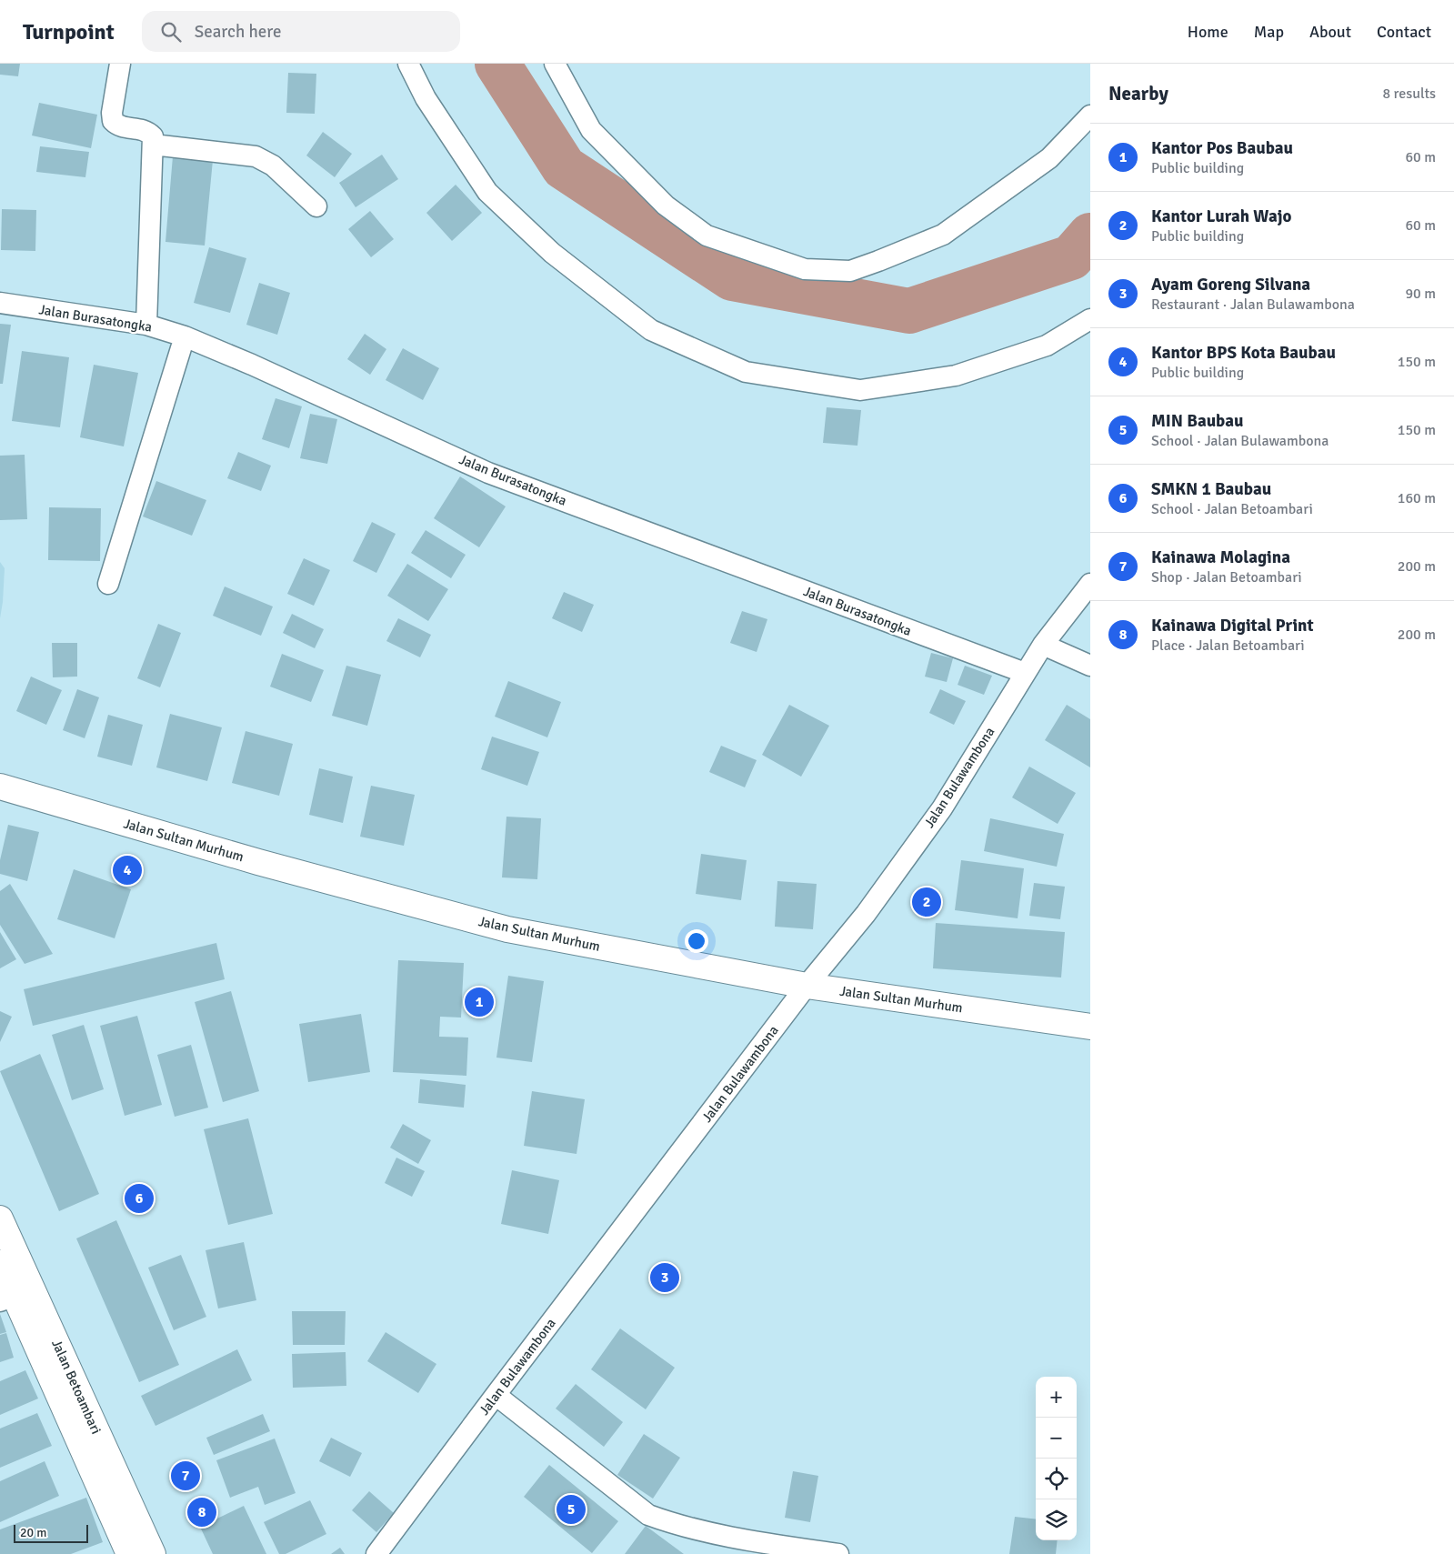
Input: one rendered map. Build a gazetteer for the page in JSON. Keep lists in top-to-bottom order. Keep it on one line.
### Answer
{"streets":{"main road":["Jalan Sultan Murhum","Jalan Betoambari"],"street":["Jalan Burasatongka","Jalan Bulawambona"]},"crossings":[["Jalan Burasatongka","Jalan Bulawambona"],["Jalan Bulawambona","Jalan Sultan Murhum"]],"scale_bar":"20 m","page":{"header":"Turnpoint","search":"Search here","nav":["Home","Map","About","Contact"],"heading":["Nearby","8 results"],"list":[{"mark":"1","name":"Kantor Pos Baubau","note":"Public building","value":"60 m"},{"mark":"2","name":"Kantor Lurah Wajo","note":"Public building","value":"60 m"},{"mark":"3","name":"Ayam Goreng Silvana","note":"Restaurant · Jalan Bulawambona","value":"90 m"},{"mark":"4","name":"Kantor BPS Kota Baubau","note":"Public building","value":"150 m"},{"mark":"5","name":"MIN Baubau","note":"School · Jalan Bulawambona","value":"150 m"},{"mark":"6","name":"SMKN 1 Baubau","note":"School · Jalan Betoambari","value":"160 m"},{"mark":"7","name":"Kainawa Molagina","note":"Shop · Jalan Betoambari","value":"200 m"},{"mark":"8","name":"Kainawa Digital Print","note":"Place · Jalan Betoambari","value":"200 m"}],"pins":["4","2","1","6","3","7","5","8"],"map_buttons":["+","−"],"scale":"20 m"}}
